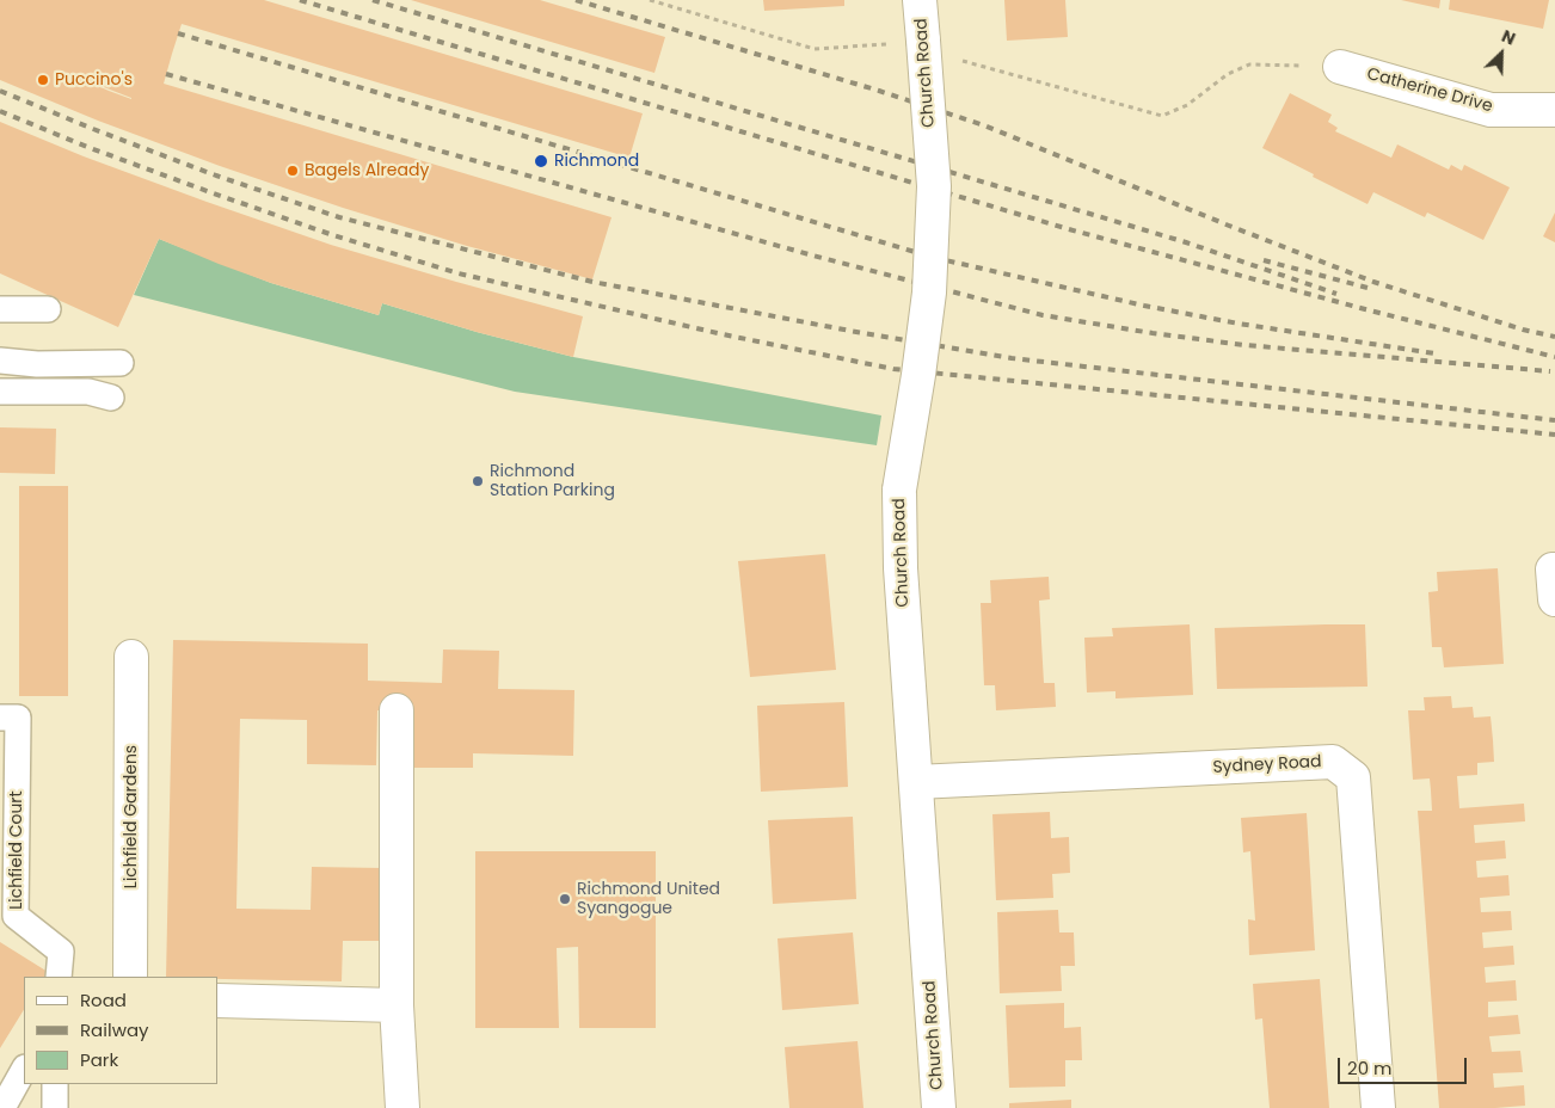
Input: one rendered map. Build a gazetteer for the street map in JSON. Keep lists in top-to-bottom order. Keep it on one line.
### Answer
{"streets":{"street":["Church Road","Catherine Drive","Sydney Road","Lichfield Gardens"],"lane":["Lichfield Court"]},"crossings":[["Church Road","Sydney Road"]],"places":["Puccino's","Richmond","Bagels Already","Richmond Station Parking","Richmond United Syangogue"],"legend":["Road","Railway","Park"],"scale_bar":"20 m","north":"top right"}
